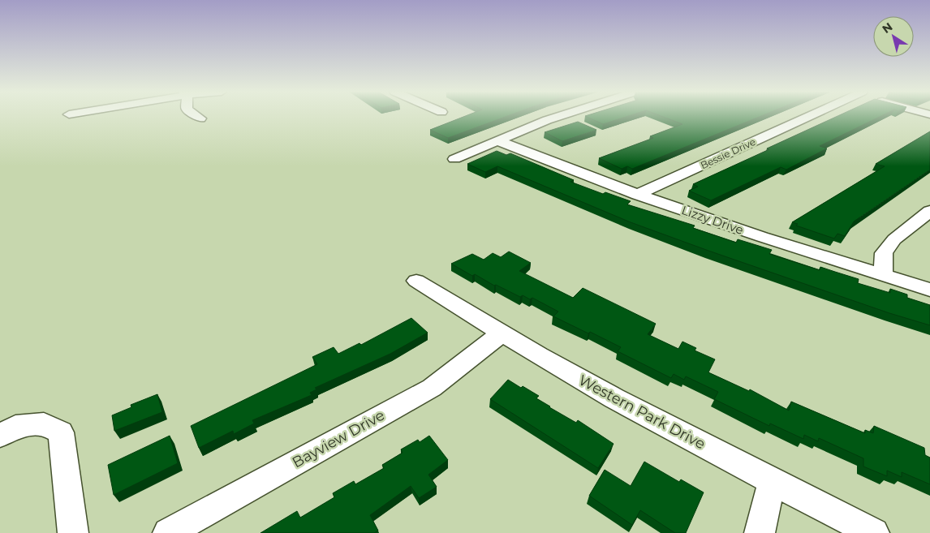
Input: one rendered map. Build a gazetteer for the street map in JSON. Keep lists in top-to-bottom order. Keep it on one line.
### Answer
{"streets":{"street":["Bessie Drive","Lizzy Drive","Western Park Drive","Bayview Drive"]},"crossings":[["Bessie Drive","Lizzy Drive"],["Western Park Drive","Bayview Drive"]],"north":"top left"}
